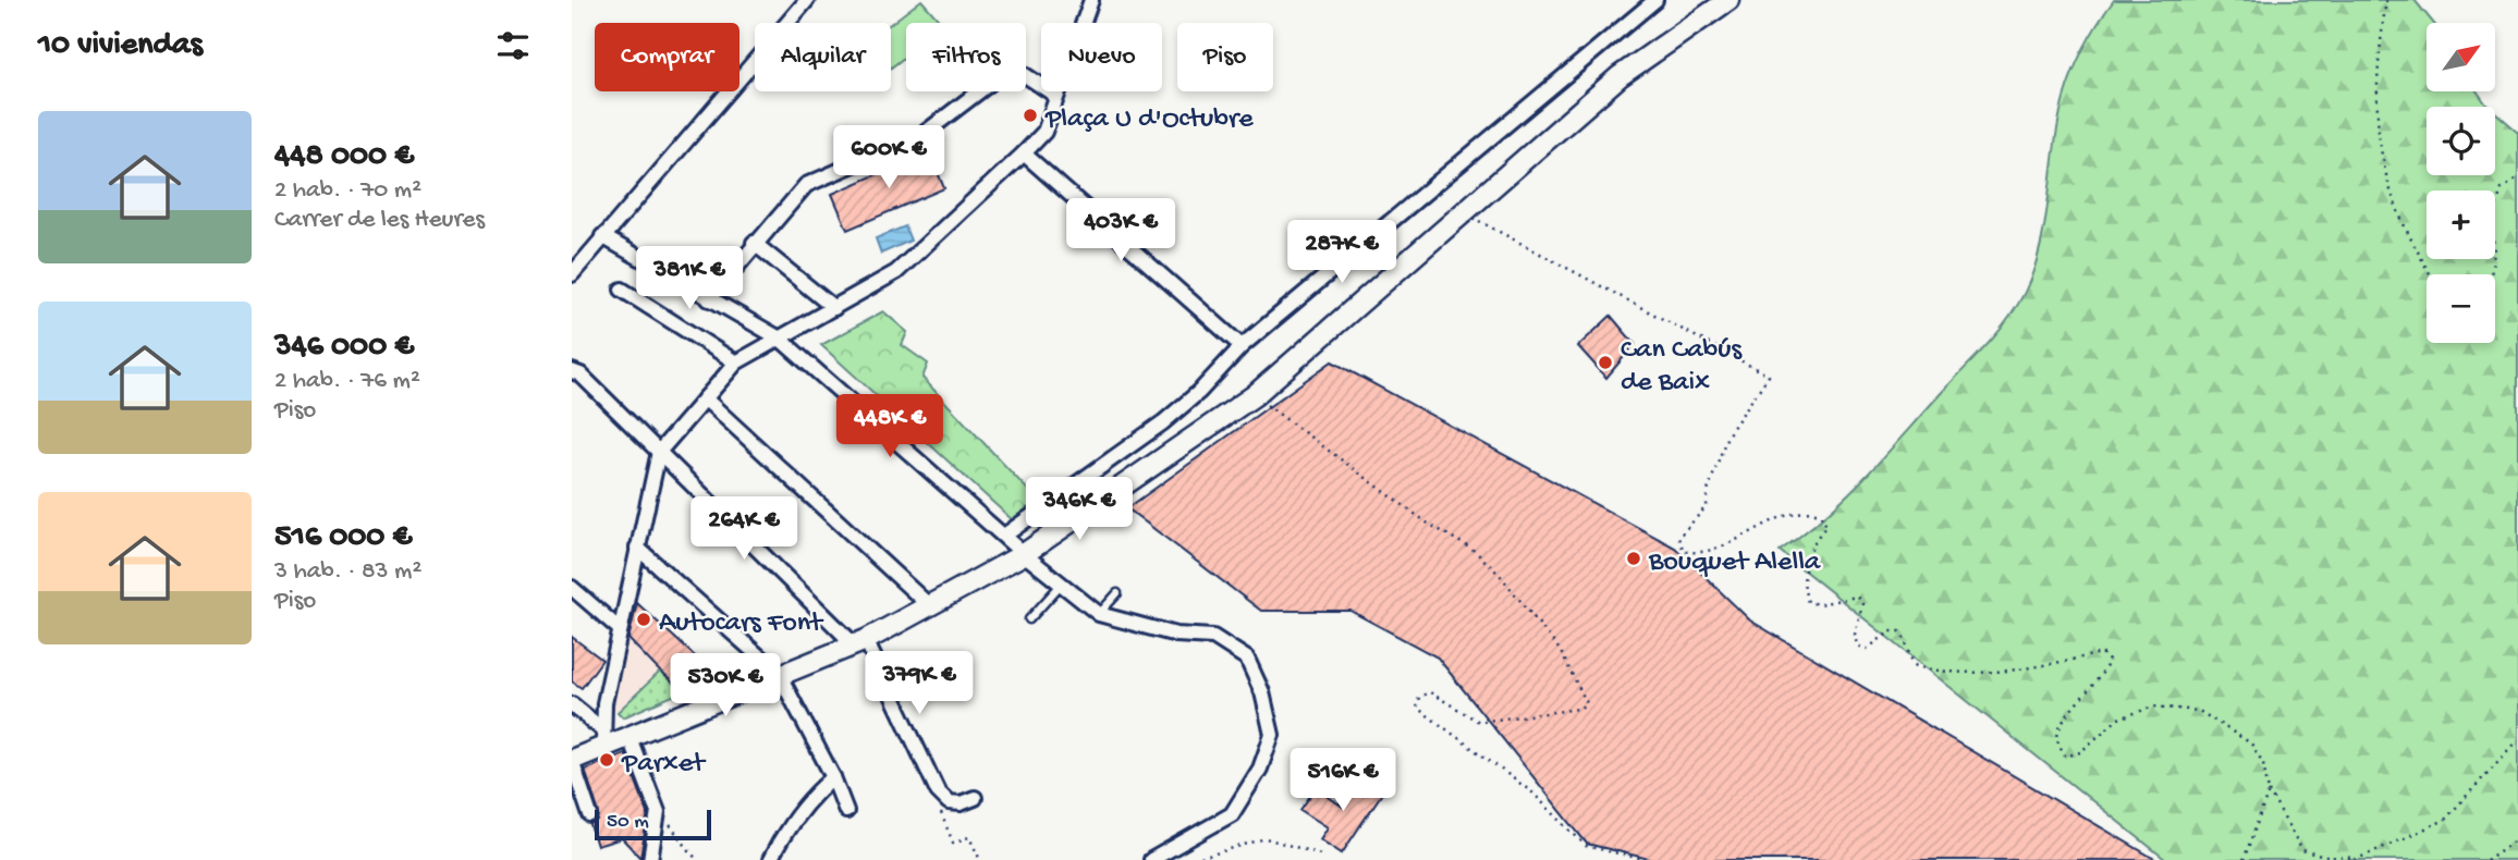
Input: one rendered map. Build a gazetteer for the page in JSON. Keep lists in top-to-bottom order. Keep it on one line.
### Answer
{"places":["Plaça U d'Octubre","Can Cabús de Baix","Bouquet Alella","Autocars Font","Parxet"],"scale_bar":"50 m","north":"top right","page":{"heading":"10 viviendas","map_buttons":["+","−"],"chip":["Comprar","Alquilar","Filtros","Nuevo","Piso"],"list":[{"name":"448 000 €","note":"2 hab. · 70 m² · Carrer de les Heures"},{"name":"346 000 €","note":"2 hab. · 76 m² · Piso"},{"name":"516 000 €","note":"3 hab. · 83 m² · Piso"}],"price":["600K €","403K €","287K €","381K €","448K €","346K €","264K €","379K €","530K €","516K €"],"scale":"50 m"}}
